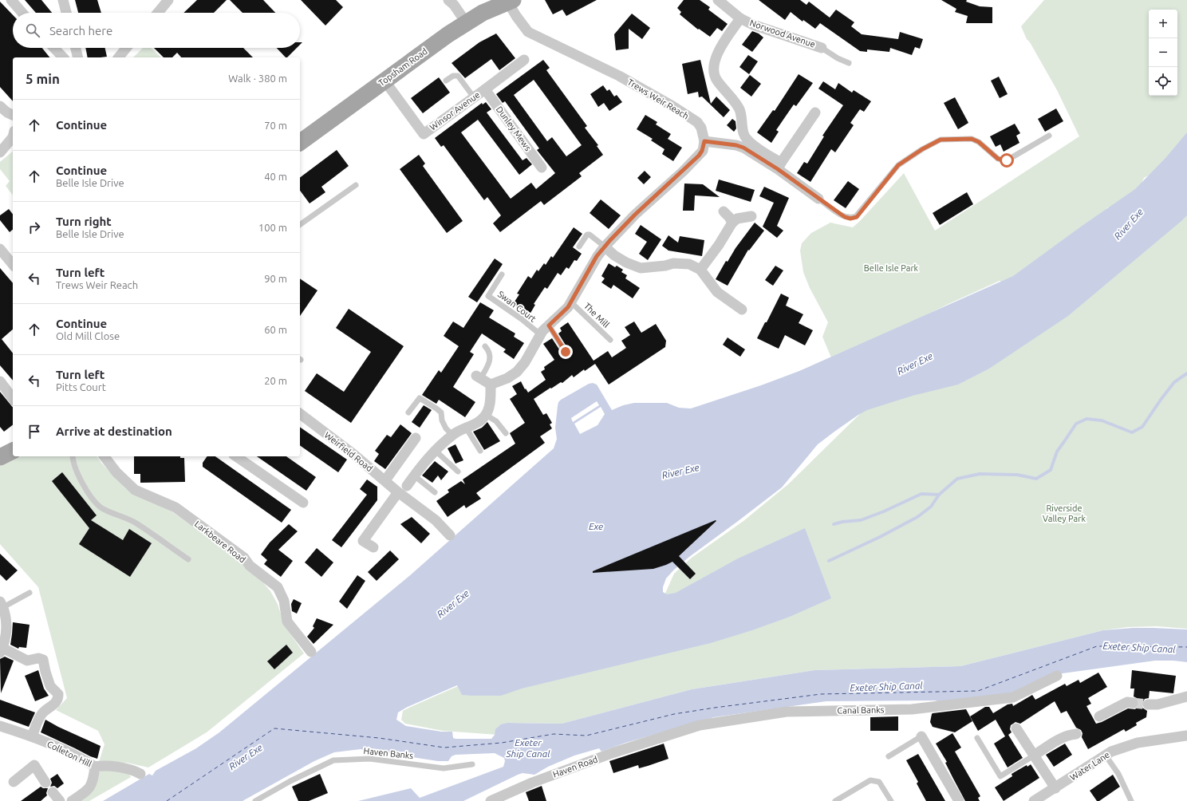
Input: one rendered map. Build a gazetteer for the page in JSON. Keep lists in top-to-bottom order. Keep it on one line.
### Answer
{"streets":{"main road":["Topsham Road"],"street":["Norwood Avenue","Trews Weir Reach","Winsor Avenue","Dunley Mews","Weirfield Road","Larkbeare Road","Canal Banks","Colleton Hill","Water Lane","Haven Road"],"lane":["Swan Court","The Mill","Haven Banks"]},"crossings":[["Topsham Road","Trews Weir Reach"],["Topsham Road","Winsor Avenue"],["Winsor Avenue","Dunley Mews"],["Canal Banks","Haven Road"]],"water":["River Exe","Exe","Exeter Ship Canal"],"parks":["Belle Isle Park","Riverside Valley Park"],"page":{"map_buttons":["+","−"],"search":"Search here","heading":["5 min","Walk · 380 m"],"list":[["Continue","70 m"],["Continue","Belle Isle Drive","40 m"],["Turn right","Belle Isle Drive","100 m"],["Turn left","Trews Weir Reach","90 m"],["Continue","Old Mill Close","60 m"],["Turn left","Pitts Court","20 m"],"Arrive at destination"]}}
